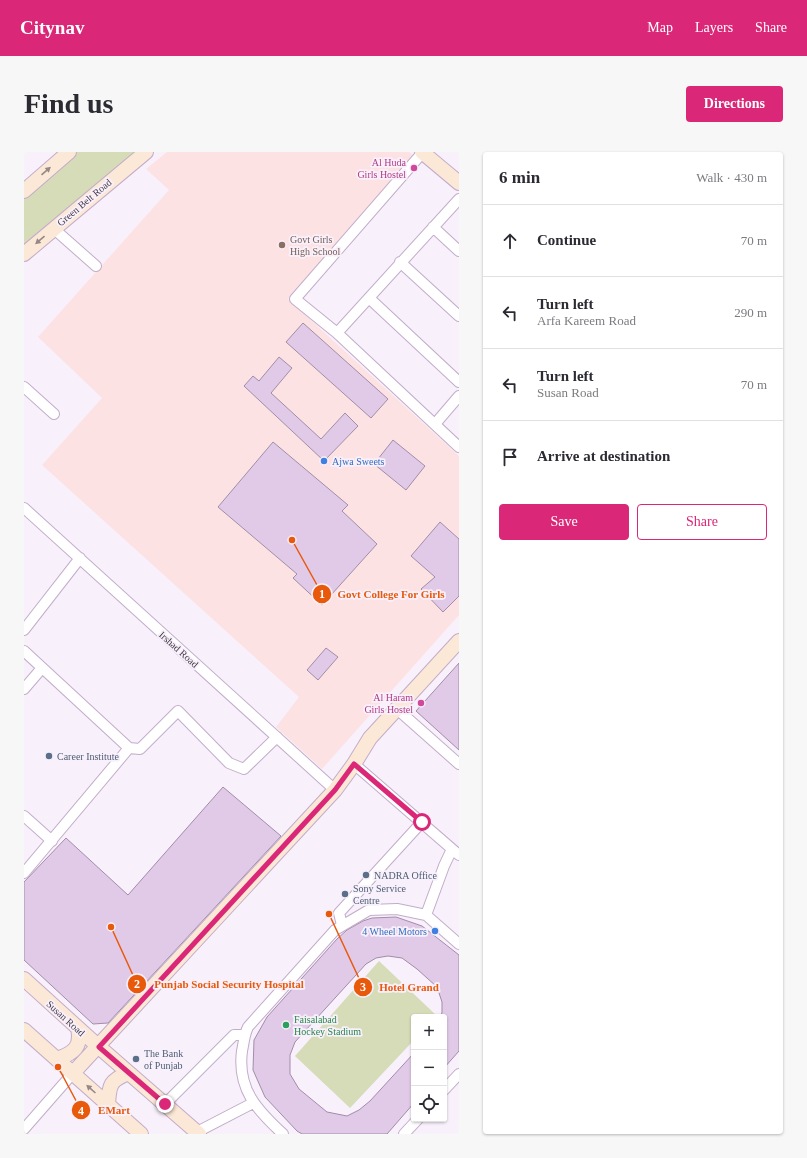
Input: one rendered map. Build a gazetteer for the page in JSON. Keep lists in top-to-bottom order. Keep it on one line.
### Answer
{"streets":{"street":["Green Belt Road","Irshad Road","Susan Road"]},"places":["Al Huda Girls Hostel","Govt Girls High School","Ajwa Sweets","Govt College For Girls","Al Haram Girls Hostel","Career Institute","NADRA Office","Sony Service Centre","Hotel Grand","Punjab Social Security Hospital","4 Wheel Motors","Faisalabad Hockey Stadium","The Bank of Punjab","EMart"],"page":{"header":"Citynav","nav":["Map","Layers","Share"],"buttons":["Directions",["Save","Share"]],"title":"Find us","heading":["6 min","Walk · 430 m"],"list":[["Continue","70 m"],["Turn left","Arfa Kareem Road","290 m"],["Turn left","Susan Road","70 m"],"Arrive at destination"],"map_buttons":["+","−"]}}
